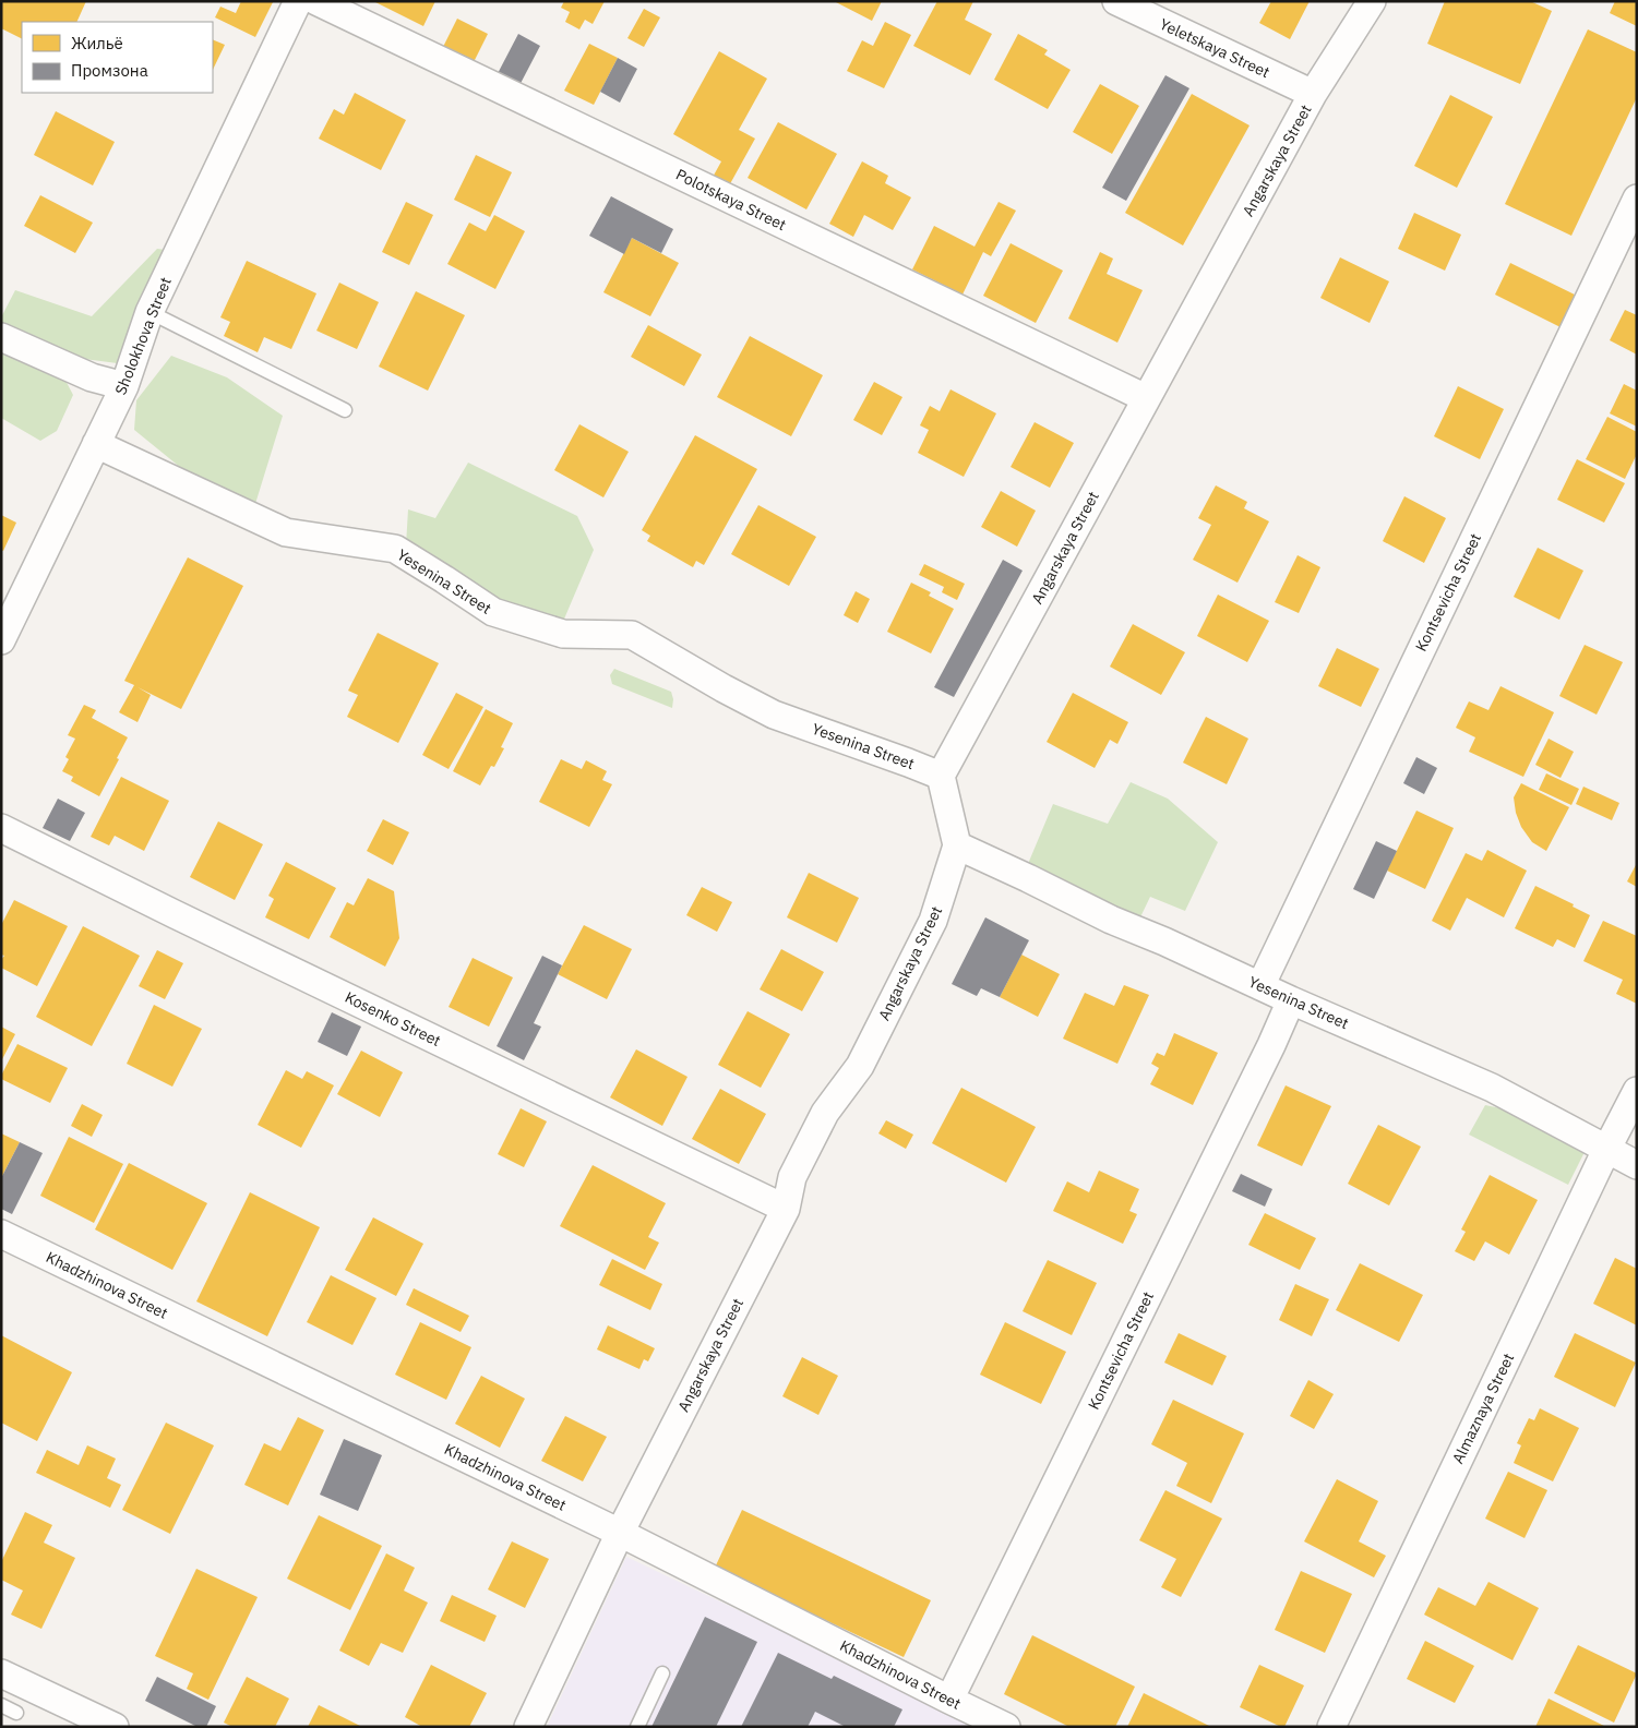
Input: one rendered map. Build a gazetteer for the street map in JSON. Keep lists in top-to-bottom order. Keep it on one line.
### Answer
{"streets":{"street":["Yeletskaya Street","Angarskaya Street","Polotskaya Street","Sholokhova Street","Yesenina Street","Kontsevicha Street","Kosenko Street","Khadzhinova Street","Almaznaya Street"]},"crossings":[["Yeletskaya Street","Angarskaya Street"],["Angarskaya Street","Polotskaya Street"],["Angarskaya Street","Yesenina Street"],["Angarskaya Street","Kosenko Street"],["Angarskaya Street","Khadzhinova Street"],["Sholokhova Street","Yesenina Street"],["Yesenina Street","Kontsevicha Street"],["Yesenina Street","Almaznaya Street"],["Kontsevicha Street","Khadzhinova Street"]],"legend":["Жильё","Промзона"]}
